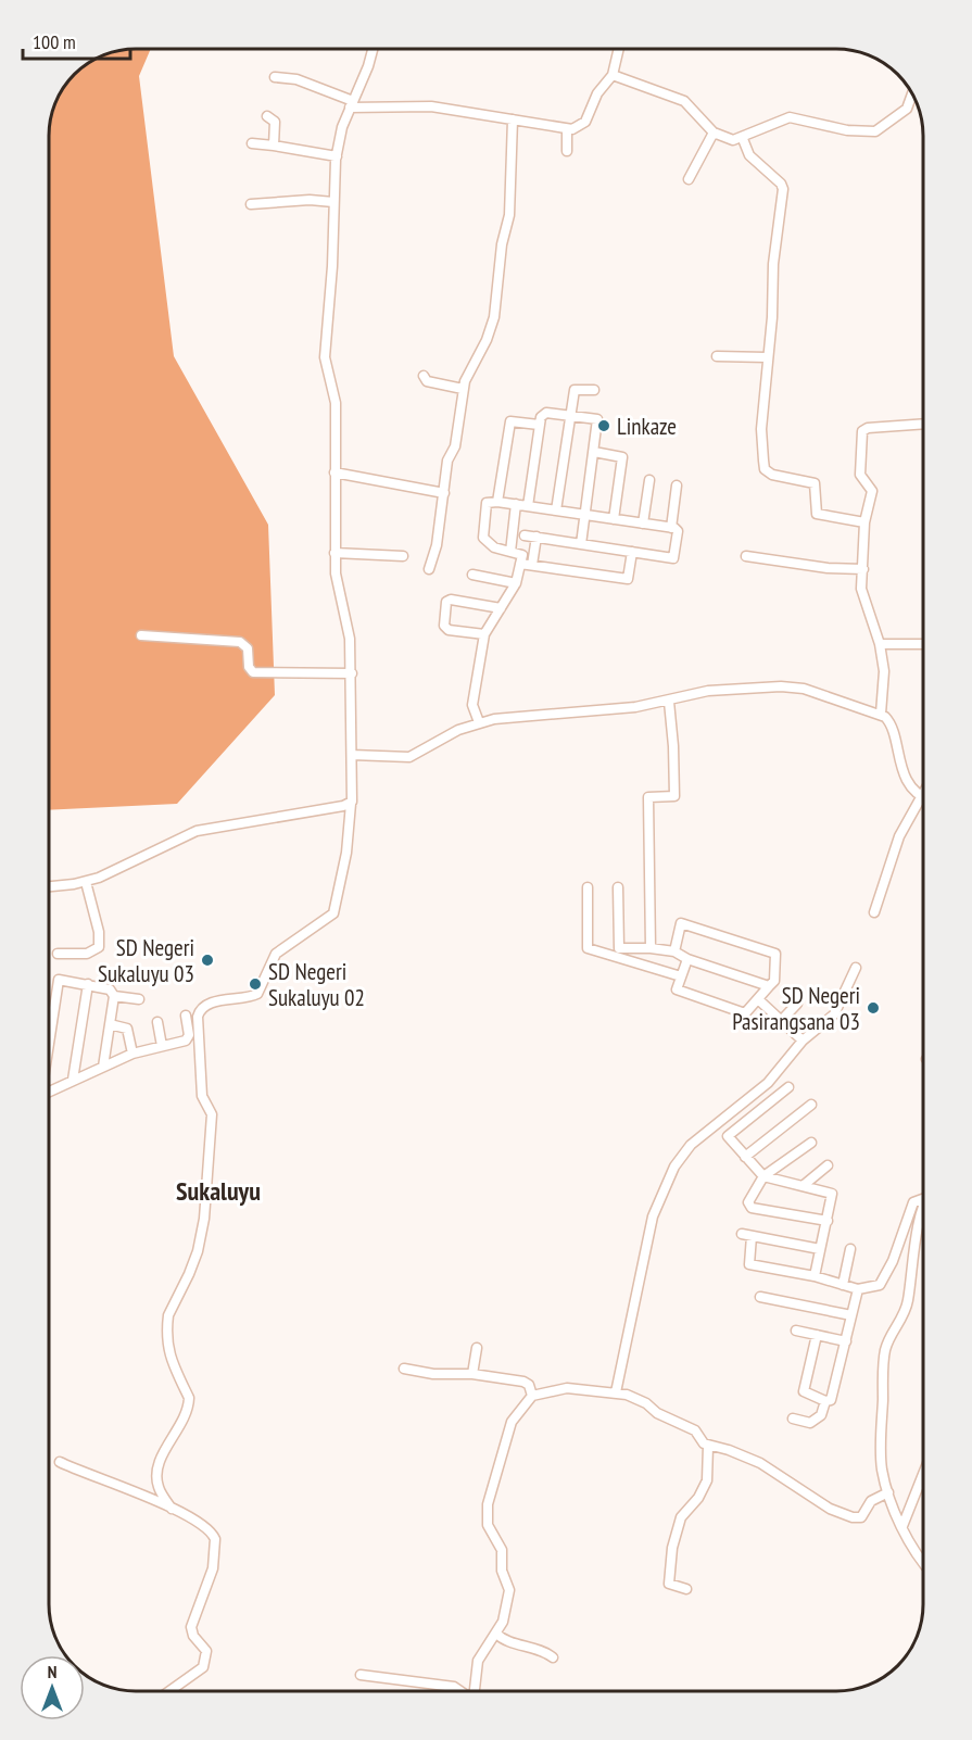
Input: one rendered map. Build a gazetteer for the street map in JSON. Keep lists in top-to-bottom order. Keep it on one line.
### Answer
{"districts":["Sukaluyu"],"places":["Linkaze","SD Negeri Sukaluyu 03","SD Negeri Sukaluyu 02","SD Negeri Pasirangsana 03"],"scale_bar":"100 m","north":"top"}
